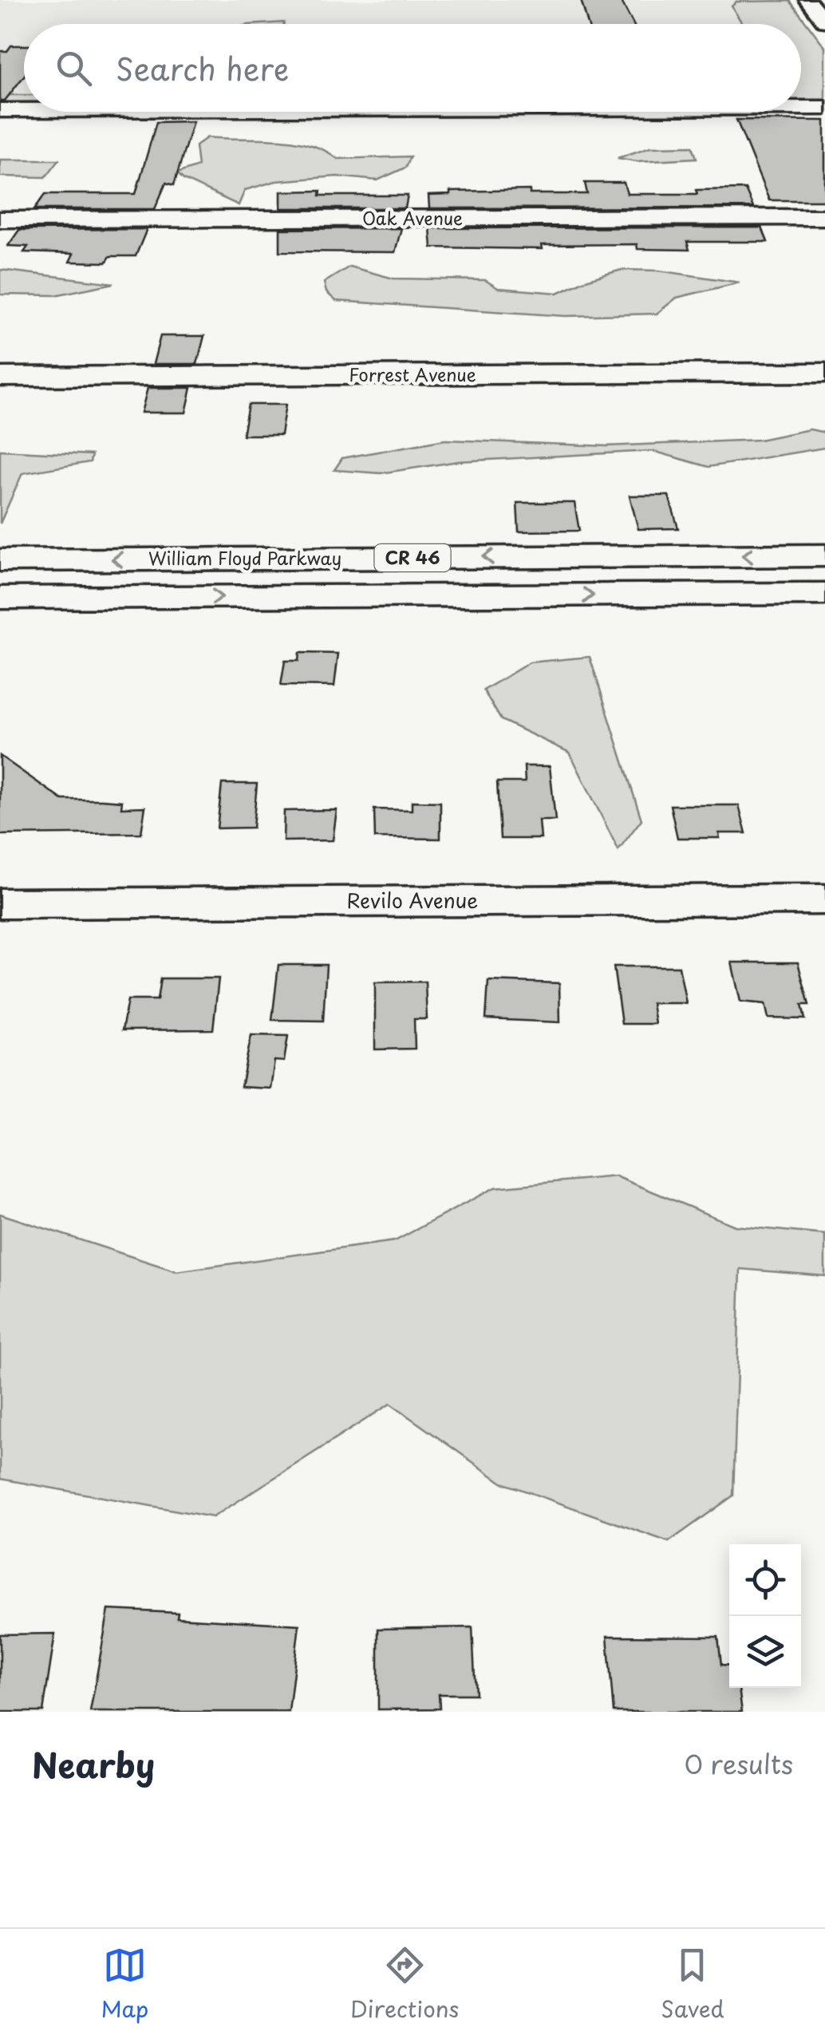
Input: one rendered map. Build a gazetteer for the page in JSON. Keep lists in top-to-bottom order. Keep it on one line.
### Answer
{"streets":{"main road":["Oak Avenue","Forrest Avenue","CR 46","William Floyd Parkway","Revilo Avenue"]},"page":{"search":"Search here","heading":["Nearby","0 results"],"nav":["Map","Directions","Saved"]}}
